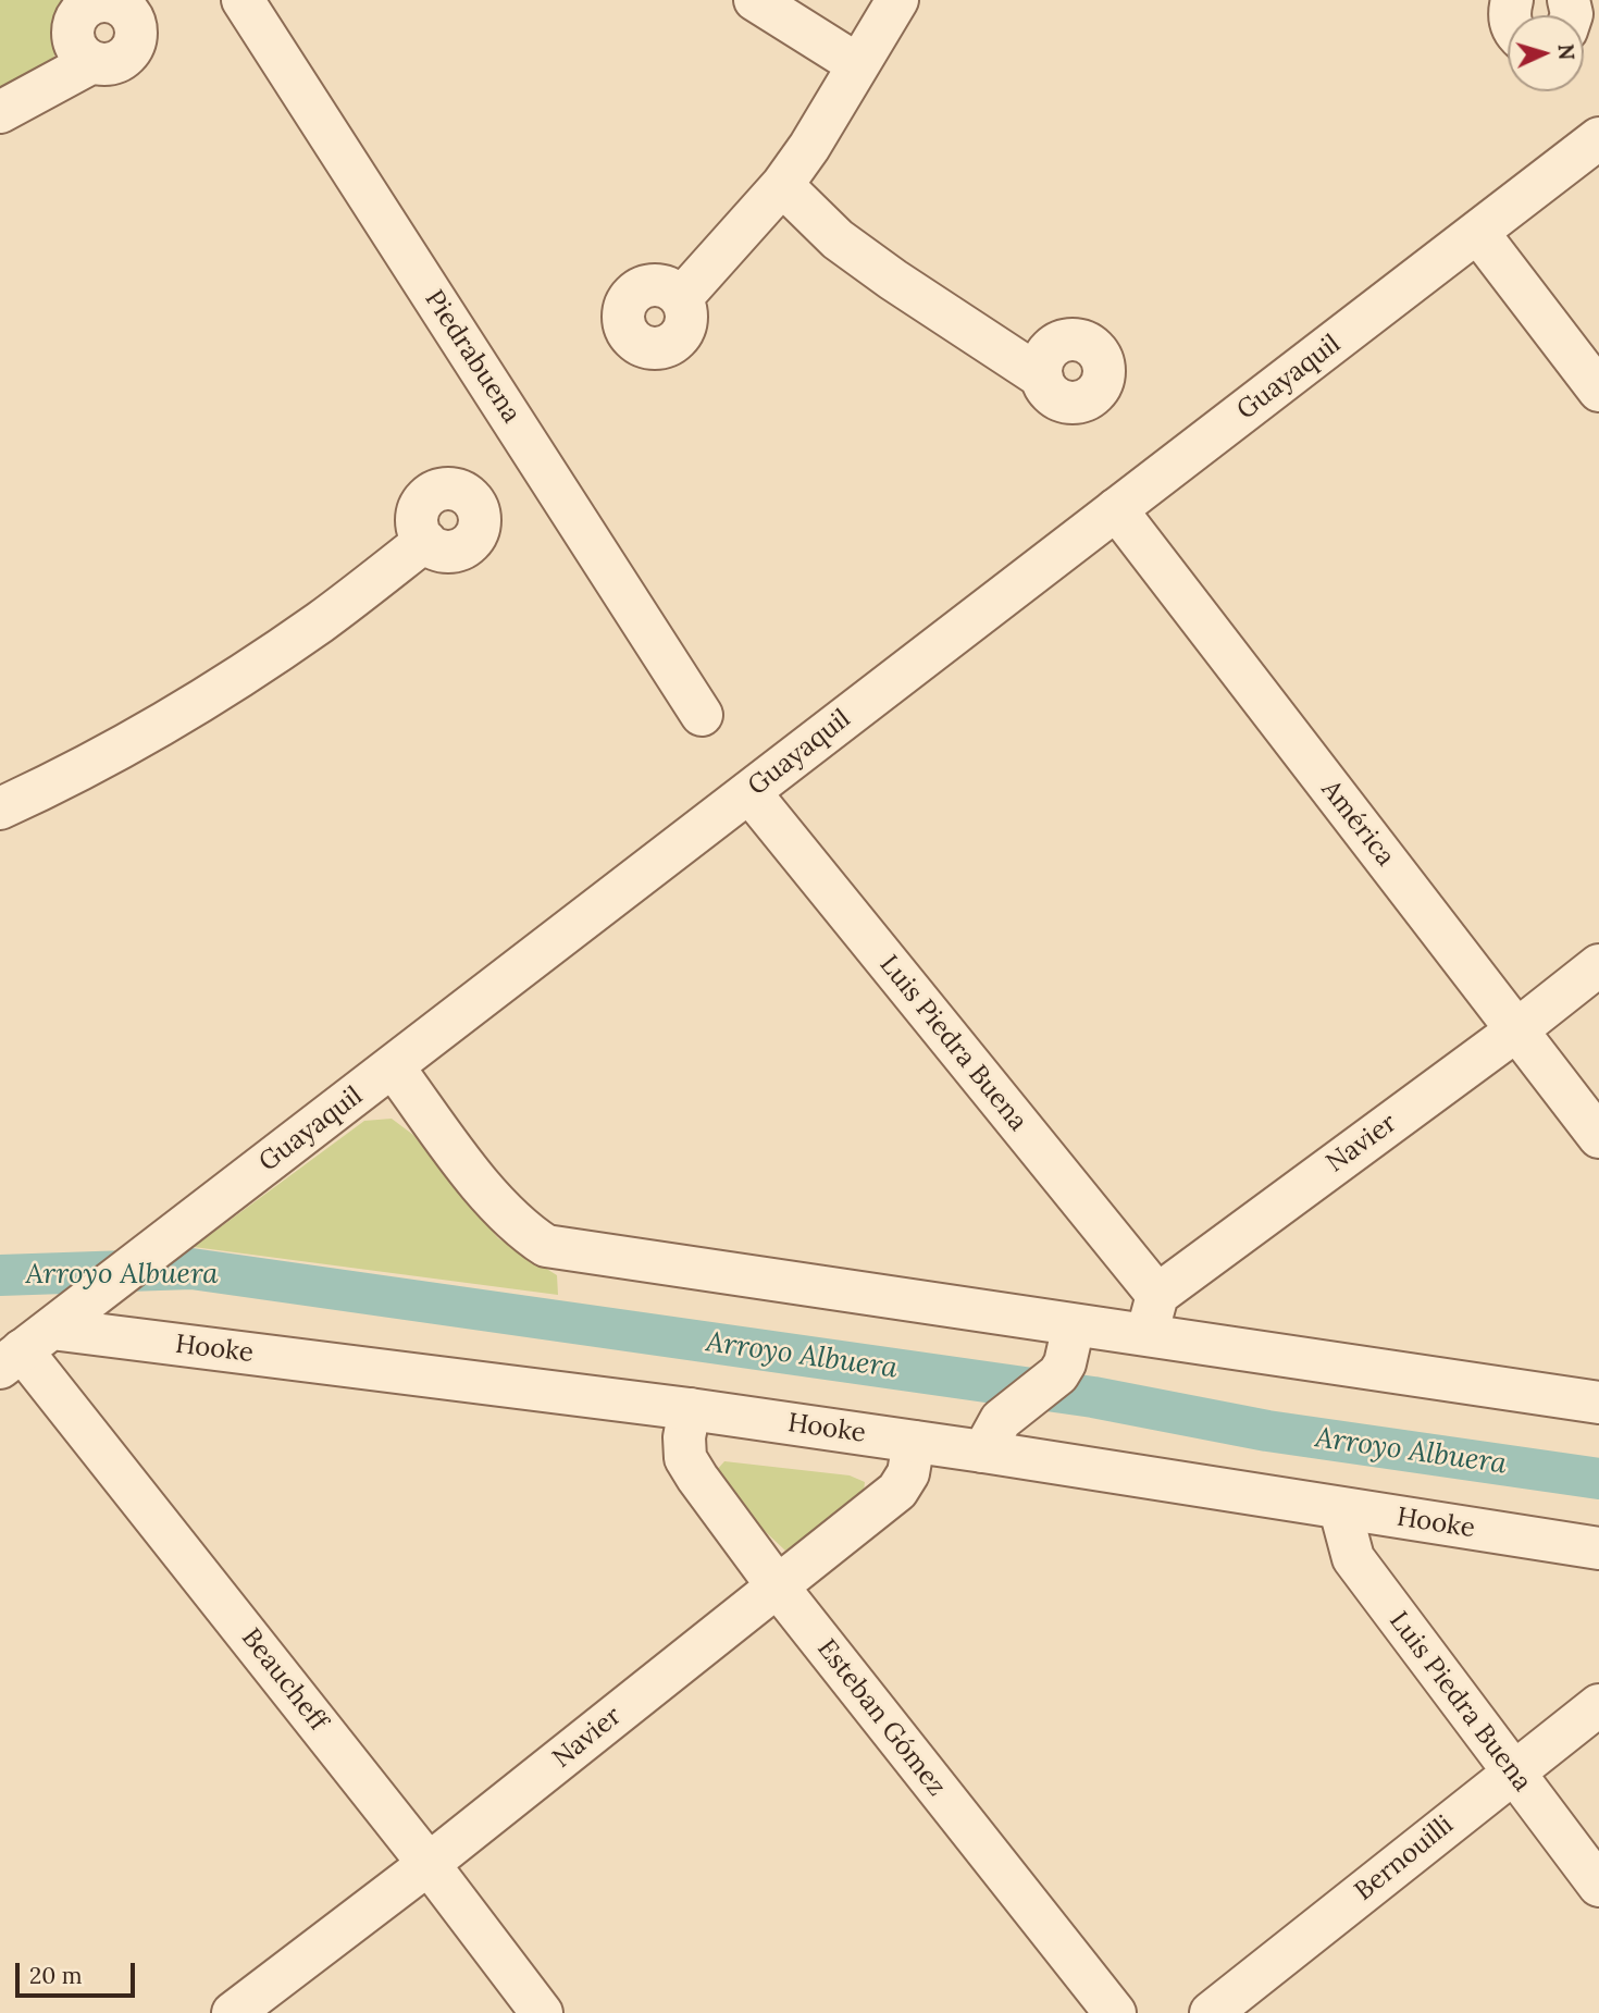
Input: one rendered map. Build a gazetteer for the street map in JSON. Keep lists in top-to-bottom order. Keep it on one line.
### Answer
{"streets":{"street":["Piedrabuena","Guayaquil","América","Luis Piedra Buena","Navier","Hooke","Beaucheff","Esteban Gómez","Bernouilli"]},"crossings":[["Guayaquil","América"],["Guayaquil","Luis Piedra Buena"],["Guayaquil","Hooke"],["Guayaquil","Beaucheff"],["América","Navier"],["Luis Piedra Buena","Navier"],["Luis Piedra Buena","Hooke"],["Luis Piedra Buena","Bernouilli"],["Navier","Hooke"],["Navier","Beaucheff"],["Navier","Esteban Gómez"],["Hooke","Beaucheff"],["Hooke","Esteban Gómez"]],"water":["Arroyo Albuera"],"scale_bar":"20 m","north":"right"}
